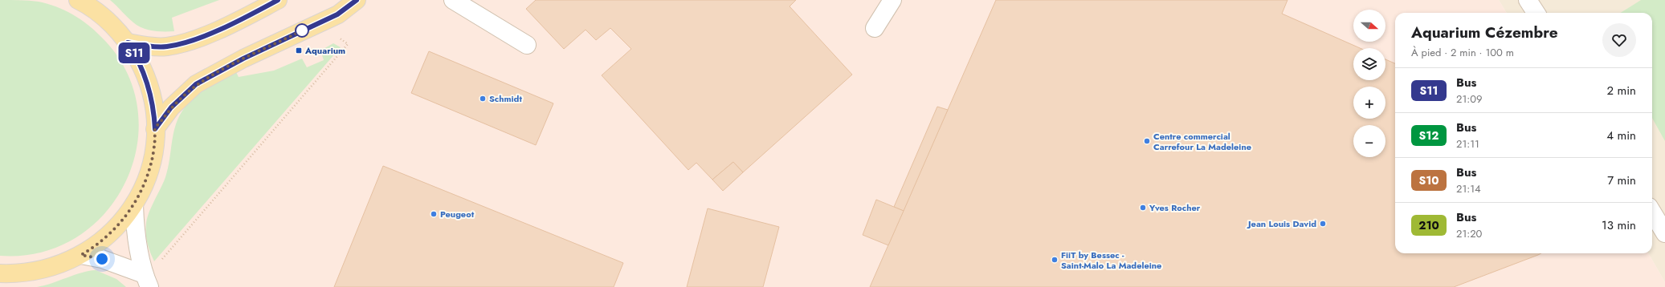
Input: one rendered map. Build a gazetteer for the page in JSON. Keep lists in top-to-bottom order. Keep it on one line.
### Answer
{"places":{"transit":["Aquarium"],"other":["Schmidt","Centre commercial Carrefour La Madeleine","Yves Rocher","Peugeot","Jean Louis David","FiiT by Bessec - Saint-Malo La Madeleine"]},"lines":["bus line S11"],"north":"right","page":{"on_map":"S11","map_buttons":["+","−"],"heading":["Aquarium Cézembre","À pied · 2 min · 100 m"],"list":[{"mark":"S11","name":"Bus","note":"21:09","value":"2 min"},{"mark":"S12","name":"Bus","note":"21:11","value":"4 min"},{"mark":"S10","name":"Bus","note":"21:14","value":"7 min"},{"mark":"210","name":"Bus","note":"21:20","value":"13 min"}]}}
